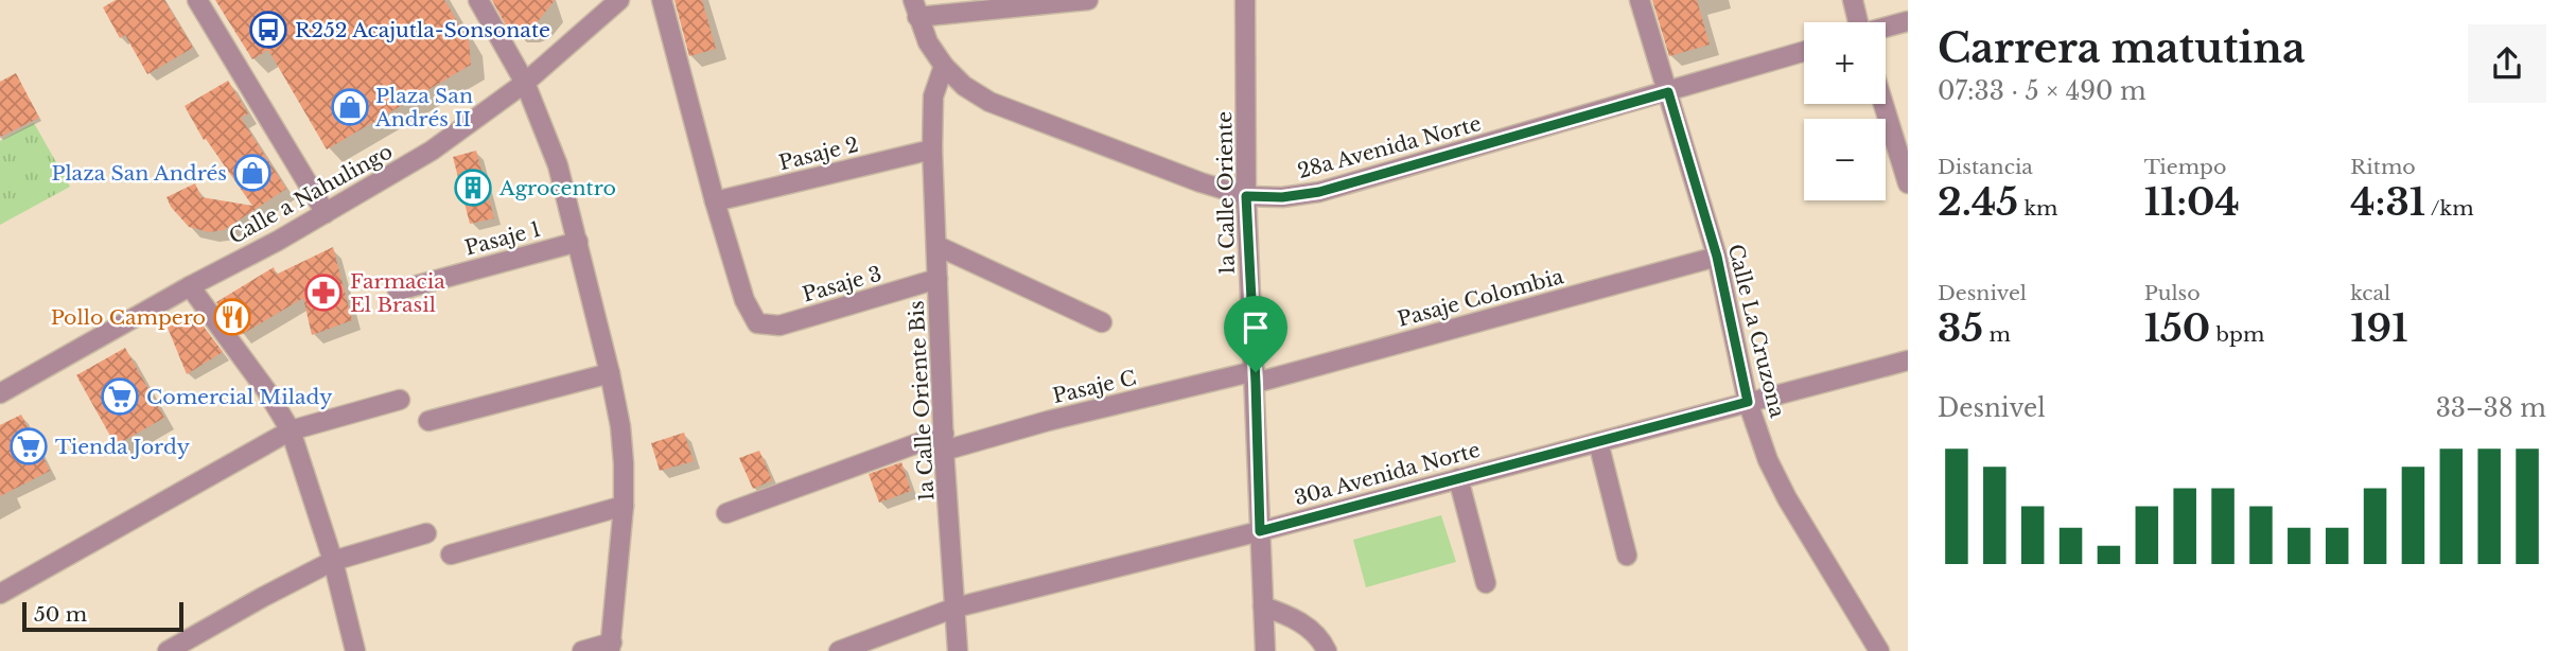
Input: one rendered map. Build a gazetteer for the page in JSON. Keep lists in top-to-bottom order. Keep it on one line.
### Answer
{"streets":{"street":["28a Avenida Norte","Pasaje 2","1a Calle Oriente","Calle a Nahulingo","Pasaje 1","Pasaje 3","Pasaje Colombia","Calle La Cruzona","Pasaje C","1a Calle Oriente Bis","30a Avenida Norte"]},"crossings":[["28a Avenida Norte","1a Calle Oriente"],["28a Avenida Norte","Calle La Cruzona"],["28a Avenida Norte","1a Calle Oriente Bis"],["Pasaje 2","Pasaje 3"],["Pasaje 2","1a Calle Oriente Bis"],["1a Calle Oriente","Pasaje Colombia"],["1a Calle Oriente","Pasaje C"],["1a Calle Oriente","30a Avenida Norte"],["Pasaje 3","1a Calle Oriente Bis"],["Pasaje Colombia","Calle La Cruzona"],["Pasaje Colombia","Pasaje C"],["Calle La Cruzona","30a Avenida Norte"],["Pasaje C","1a Calle Oriente Bis"],["1a Calle Oriente Bis","30a Avenida Norte"]],"places":{"bus stop":["R252 Acajutla-Sonsonate"],"shop":["Plaza San Andrés II","Plaza San Andrés"],"building":["Agrocentro"],"pharmacy":["Farmacia El Brasil"],"restaurant":["Pollo Campero"],"supermarket":["Comercial Milady","Tienda Jordy"]},"scale_bar":"50 m","page":{"heading":["Carrera matutina","07:33 · 5 × 490 m"],"map_buttons":["+","−"],"stats":[["Distancia","2.45 km"],["Tiempo","11:04"],["Ritmo","4:31 /km"],["Desnivel","35 m"],["Pulso","150 bpm"],["kcal","191"]],"chart":["Desnivel","33–38 m"],"scale":"50 m"}}
